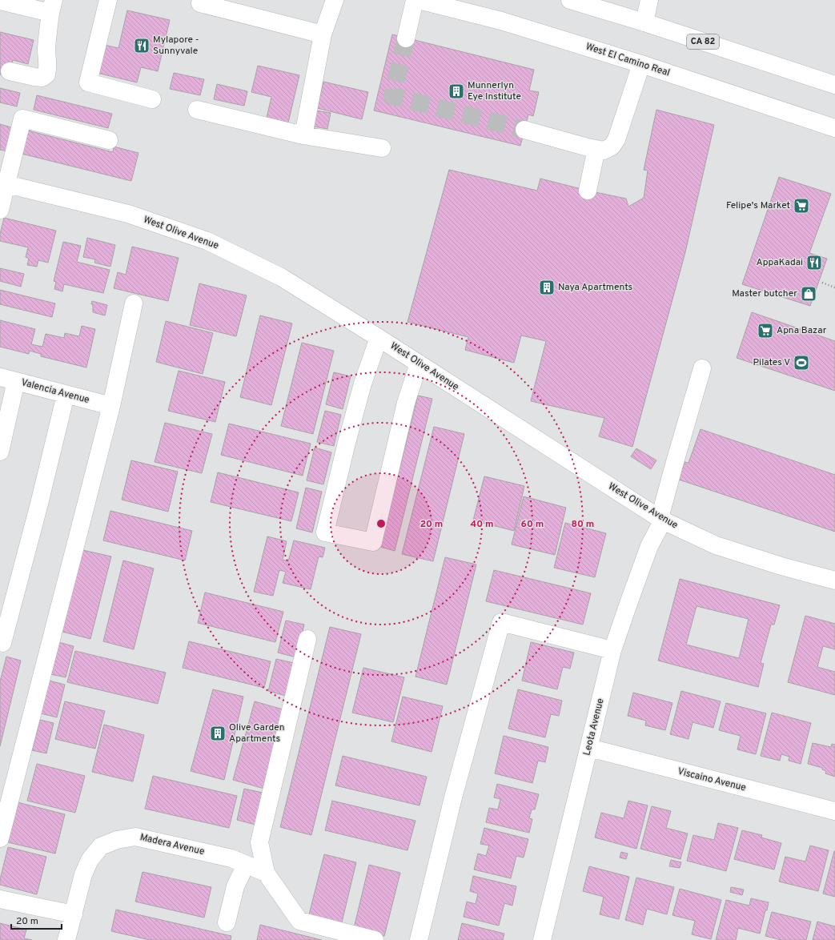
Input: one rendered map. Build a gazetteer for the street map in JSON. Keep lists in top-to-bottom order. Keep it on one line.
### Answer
{"streets":{"street":["CA 82","West El Camino Real","West Olive Avenue","Valencia Avenue","Leota Avenue","Viscaino Avenue","Madera Avenue"]},"crossings":[["West Olive Avenue","Leota Avenue"],["Leota Avenue","Viscaino Avenue"]],"places":{"restaurant":["Mylapore - Sunnyvale","AppaKadai"],"building":["Munnerlyn Eye Institute","Naya Apartments","Olive Garden Apartments"],"supermarket":["Felipe's Market","Apna Bazar"],"shop":["Master butcher"],"sports":["Pilates V"]},"scale_bar":"20 m","rings":["20 m","40 m","60 m","80 m"]}
